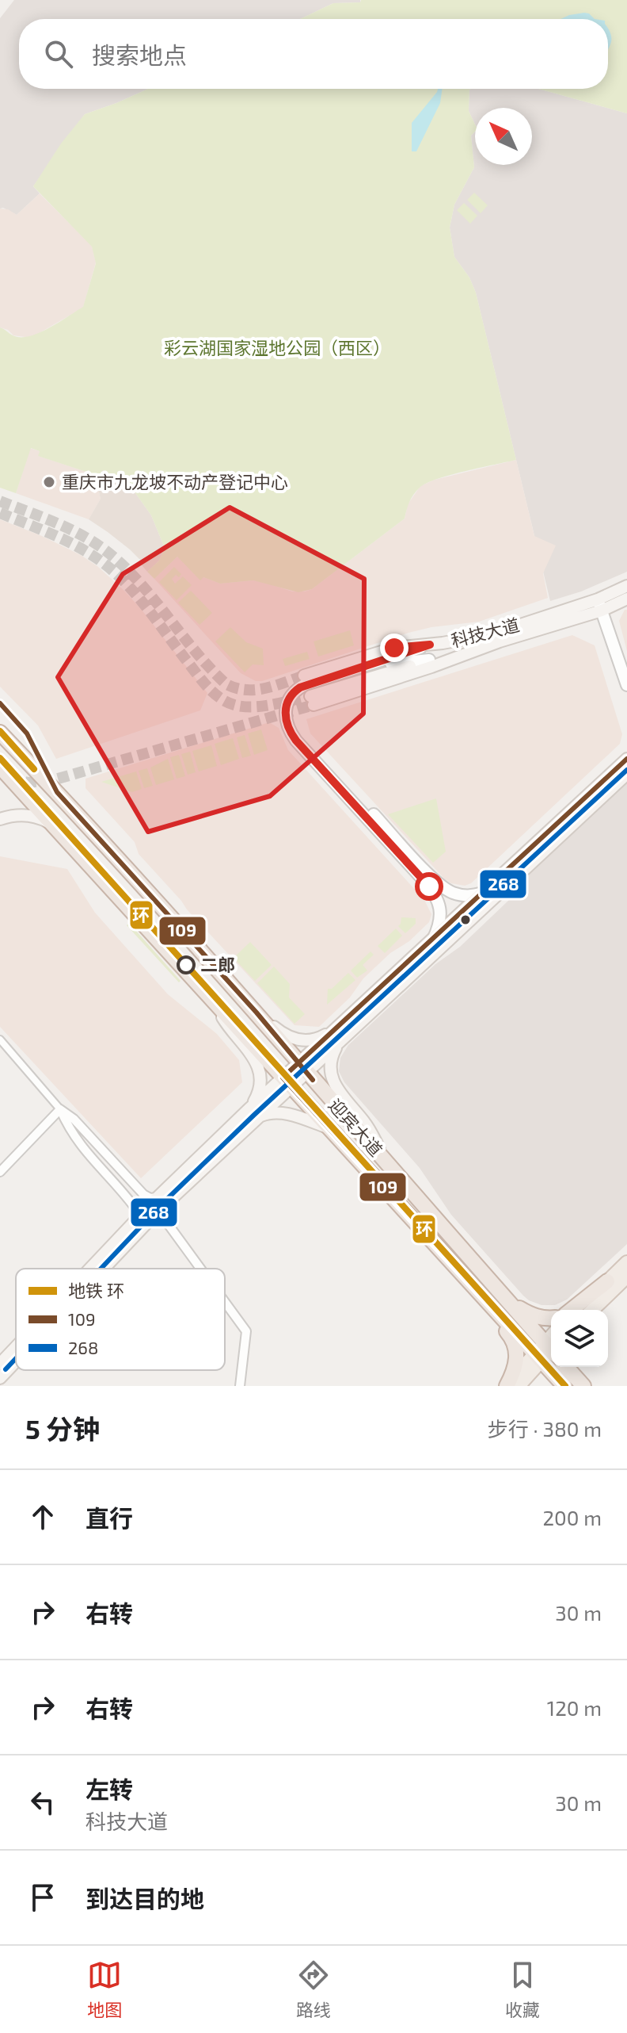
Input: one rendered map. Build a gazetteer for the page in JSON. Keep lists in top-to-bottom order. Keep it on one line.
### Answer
{"streets":{"highway":["迎宾大道"],"main road":["科技大道"]},"parks":["彩云湖国家湿地公园（西区）"],"places":["重庆市九龙坡不动产登记中心","二郎"],"lines":["transit line 109","metro line 环","transit line 268"],"legend":["地铁 环","109","268"],"north":"top left","page":{"search":"搜索地点","heading":["5 分钟","步行 · 380 m"],"list":[["直行","200 m"],["右转","30 m"],["右转","120 m"],["左转","科技大道","30 m"],"到达目的地"],"nav":["地图","路线","收藏"]}}
